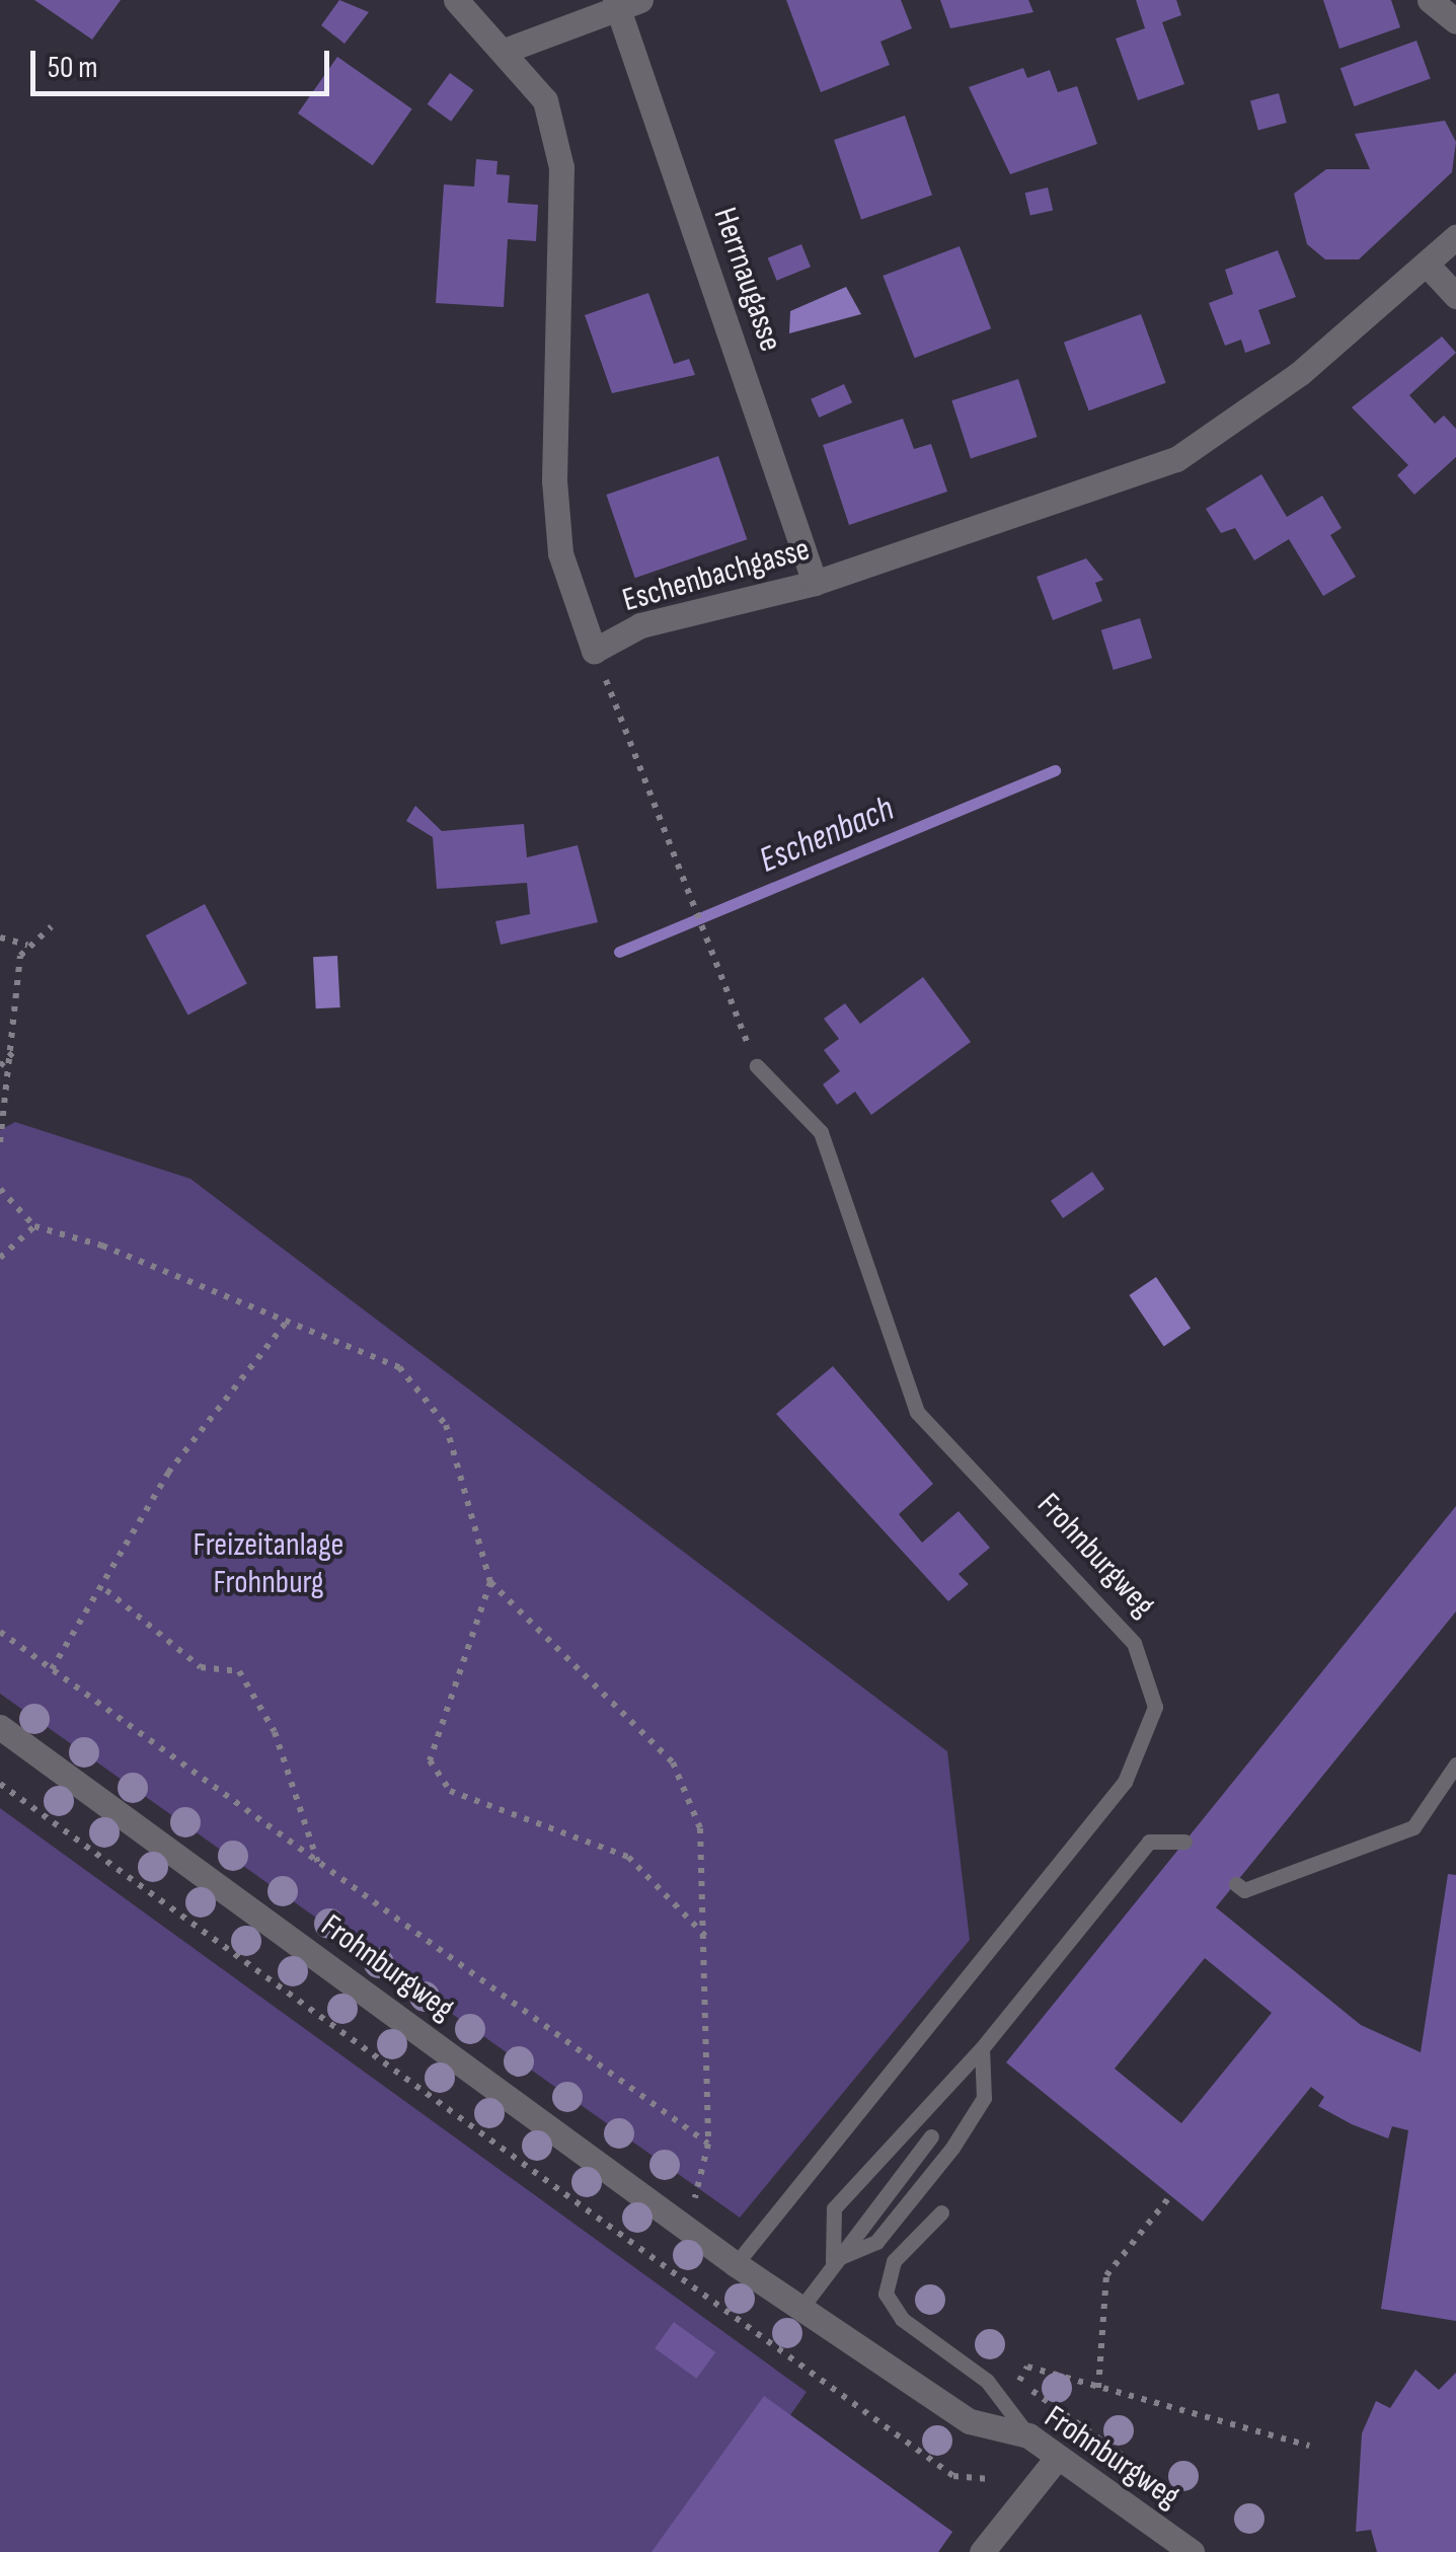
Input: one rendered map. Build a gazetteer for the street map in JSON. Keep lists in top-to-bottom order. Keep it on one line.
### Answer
{"streets":{"street":["Herrnaugasse","Eschenbachgasse","Frohnburgweg"]},"crossings":[["Herrnaugasse","Eschenbachgasse"]],"water":["Eschenbach"],"parks":["Freizeitanlage Frohnburg"],"scale_bar":"50 m"}
